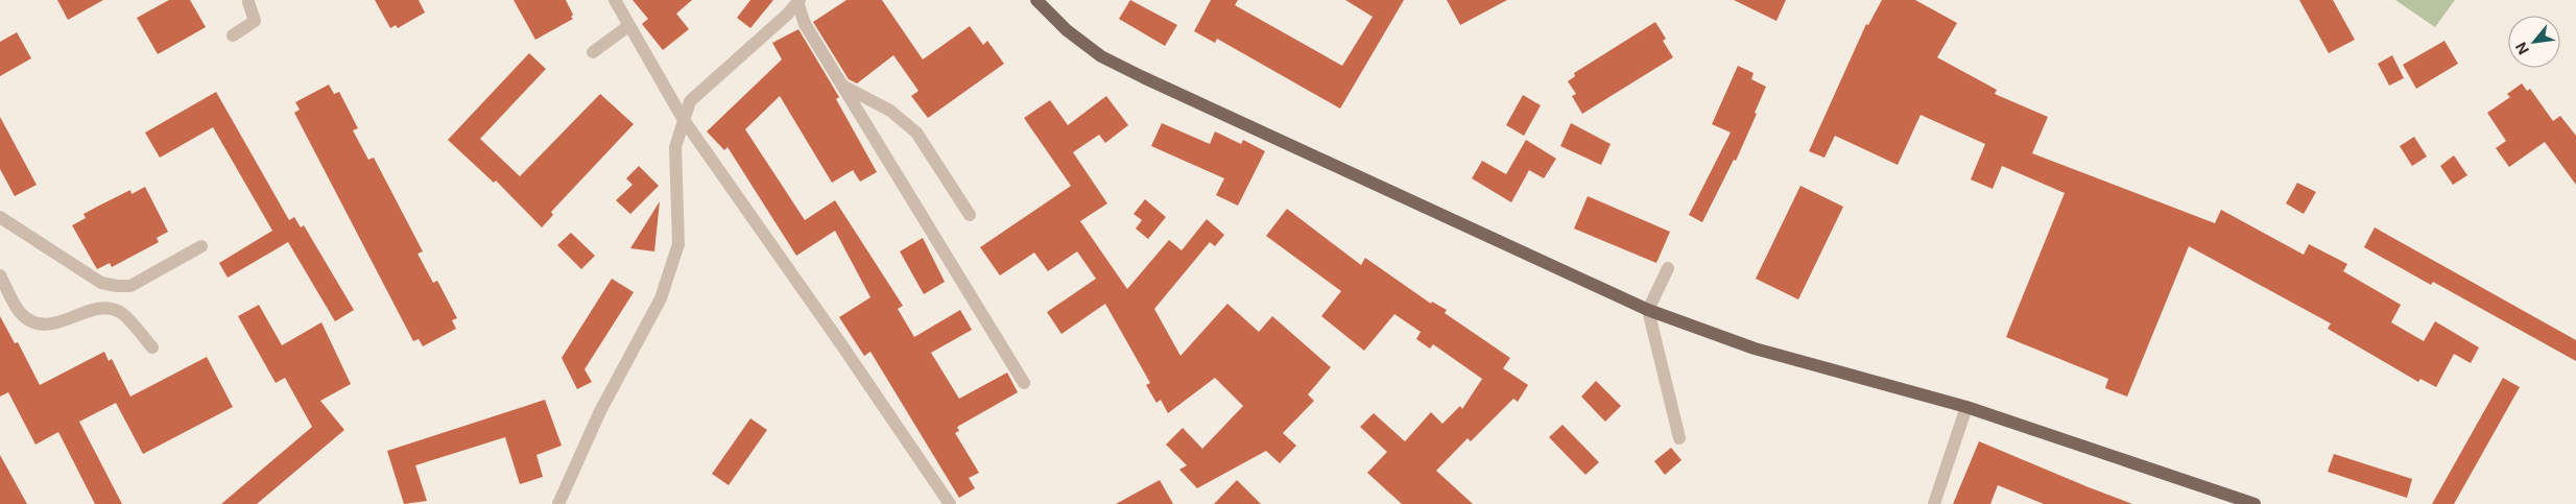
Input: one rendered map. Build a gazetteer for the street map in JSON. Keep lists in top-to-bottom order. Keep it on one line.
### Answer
{"north":"bottom left"}
